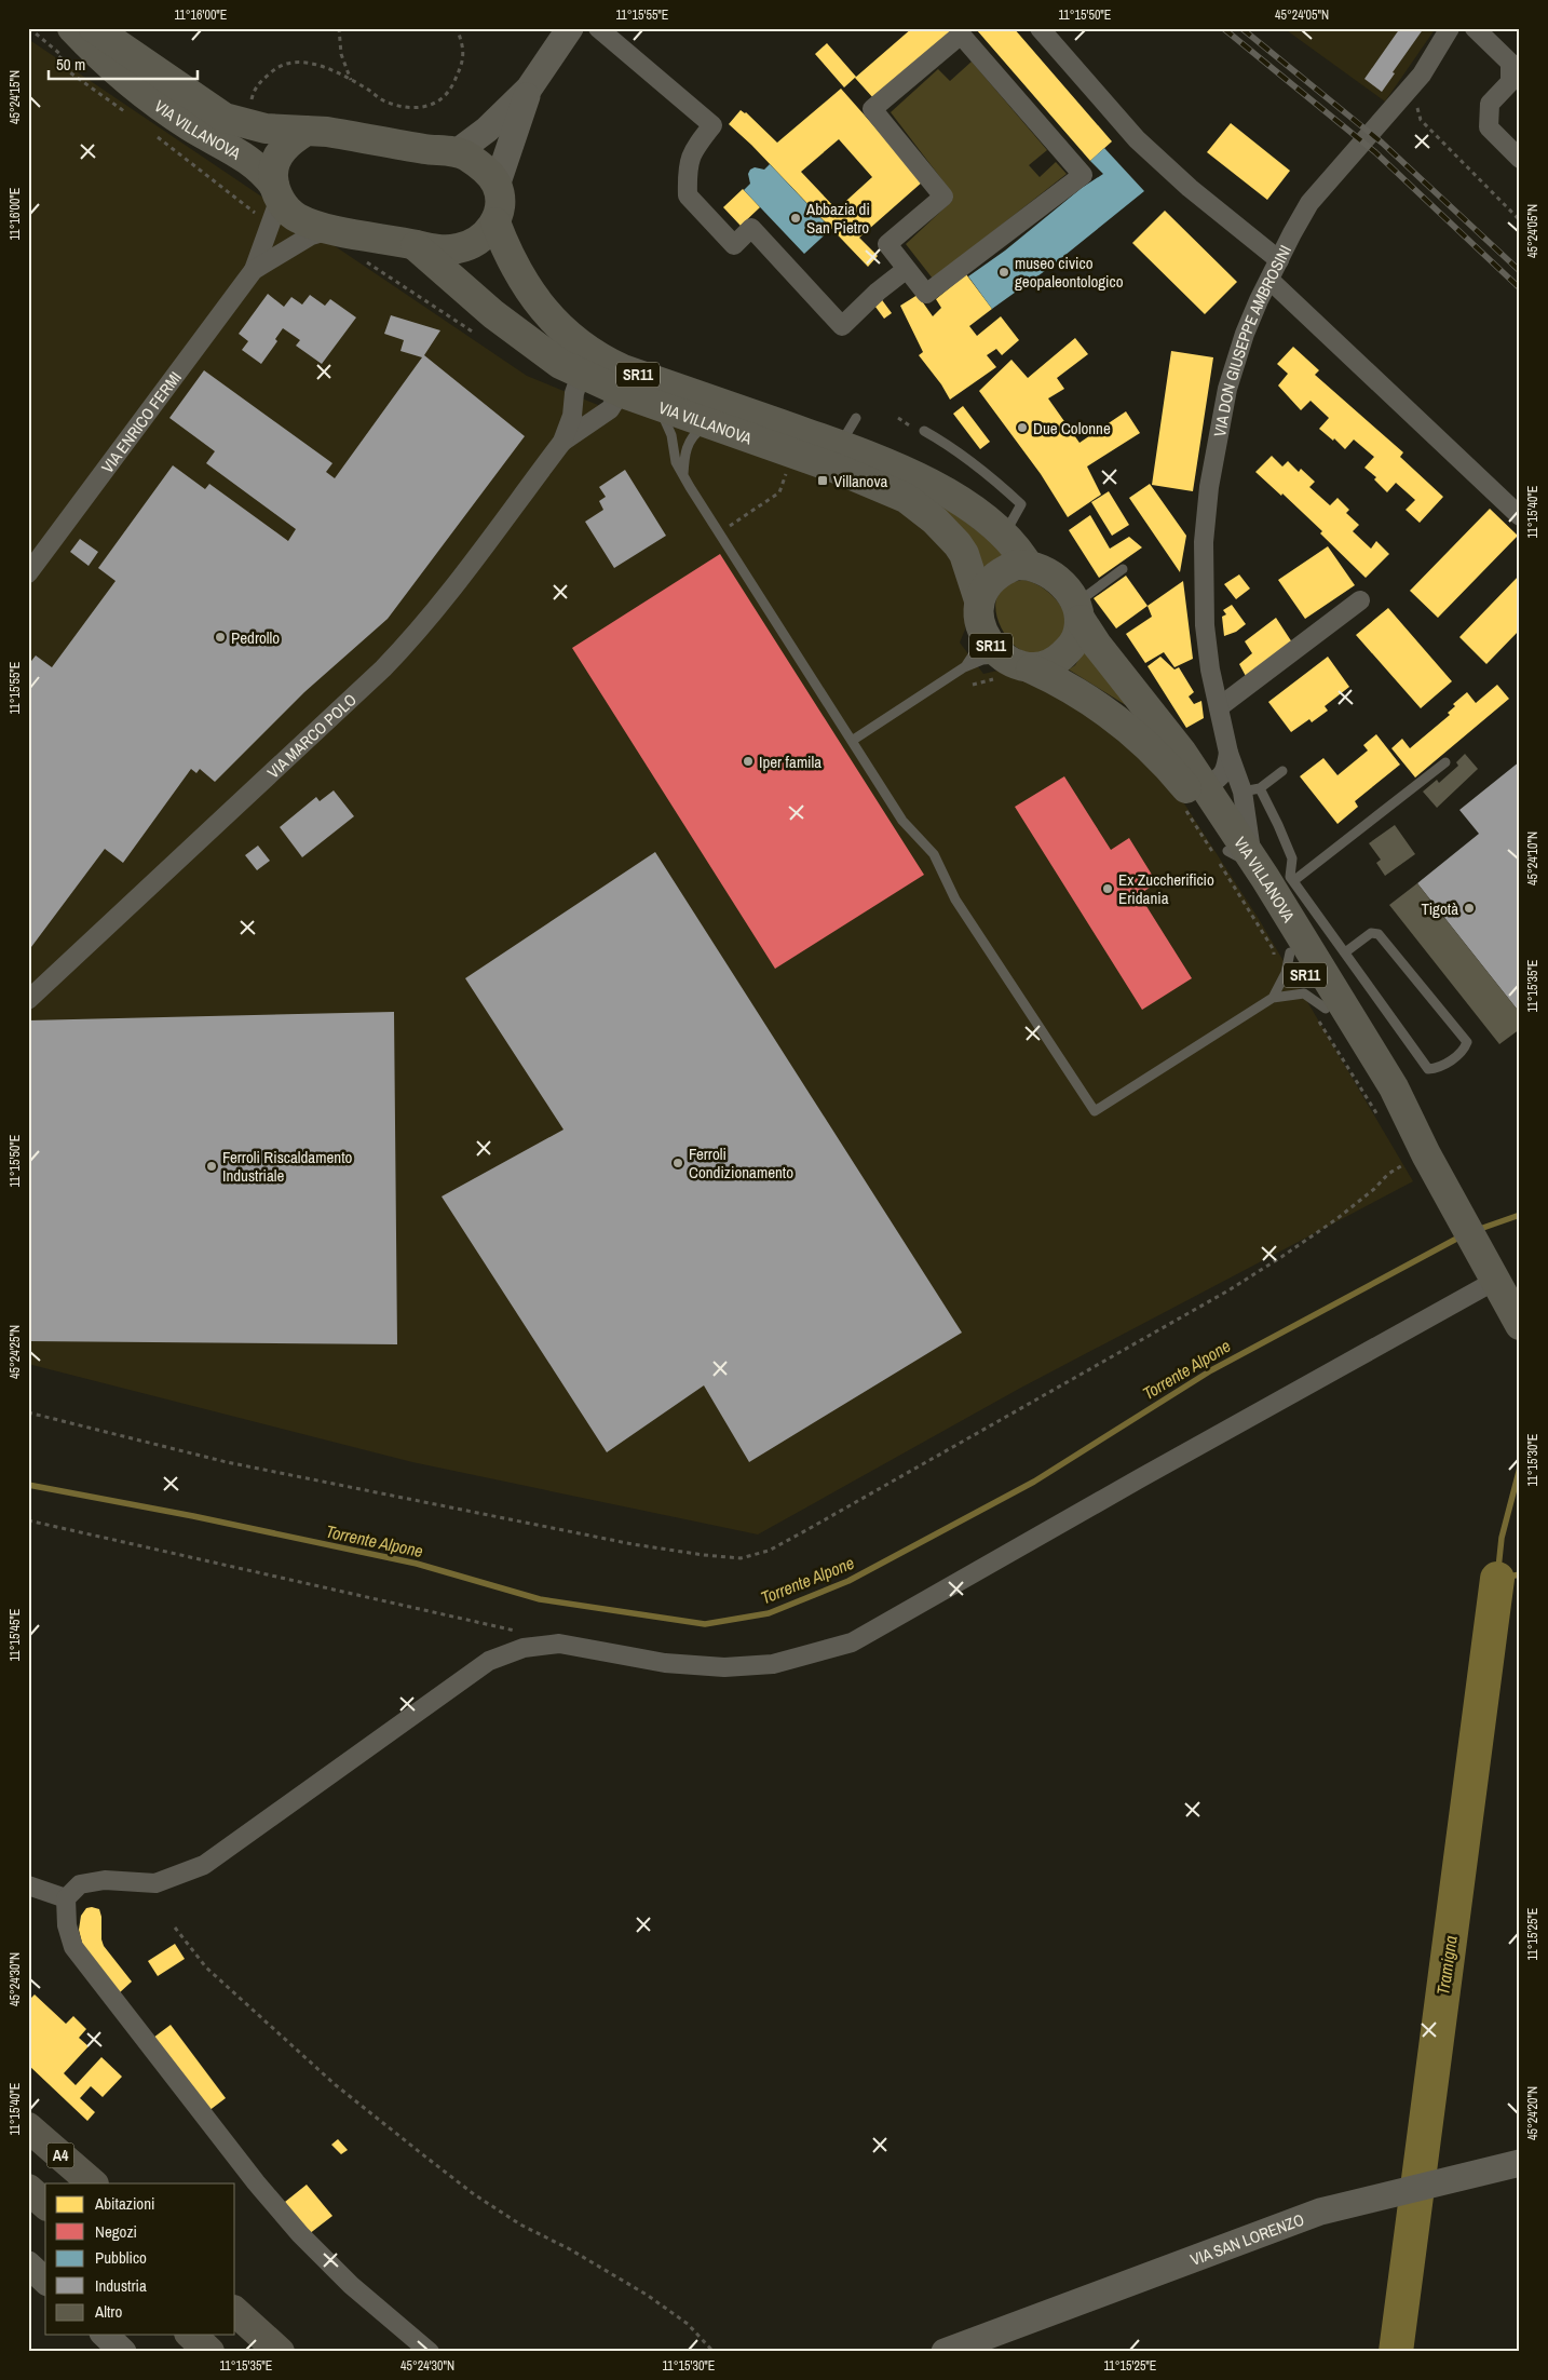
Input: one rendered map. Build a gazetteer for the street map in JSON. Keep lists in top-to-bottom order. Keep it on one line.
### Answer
{"streets":{"highway":["A4"],"main road":["VIA VILLANOVA","SR11"],"street":["VIA DON GIUSEPPE AMBROSINI","VIA ENRICO FERMI","VIA MARCO POLO","VIA SAN LORENZO"]},"crossings":[["VIA VILLANOVA","VIA DON GIUSEPPE AMBROSINI"],["VIA VILLANOVA","SR11"],["VIA VILLANOVA","VIA ENRICO FERMI"],["VIA VILLANOVA","VIA MARCO POLO"]],"water":["Torrente Alpone","Tramigna"],"places":{"other":["Abbazia di San Pietro","museo civico geopaleontologico","Due Colonne","Pedrollo","Iper famila","Ex Zuccherificio Eridania","Tigotà","Ferroli Condizionamento","Ferroli Riscaldamento Industriale"],"transit":["Villanova"]},"legend":["Abitazioni","Negozi","Pubblico","Industria","Altro"],"scale_bar":"50 m","coordinates":["11°16'00\"E","11°15'55\"E","11°15'50\"E","45°24'05\"N","45°24'15\"N","11°15'40\"E","45°24'10\"N","11°15'35\"E","45°24'25\"N","11°15'30\"E","11°15'45\"E","11°15'25\"E","45°24'30\"N","45°24'20\"N"]}
